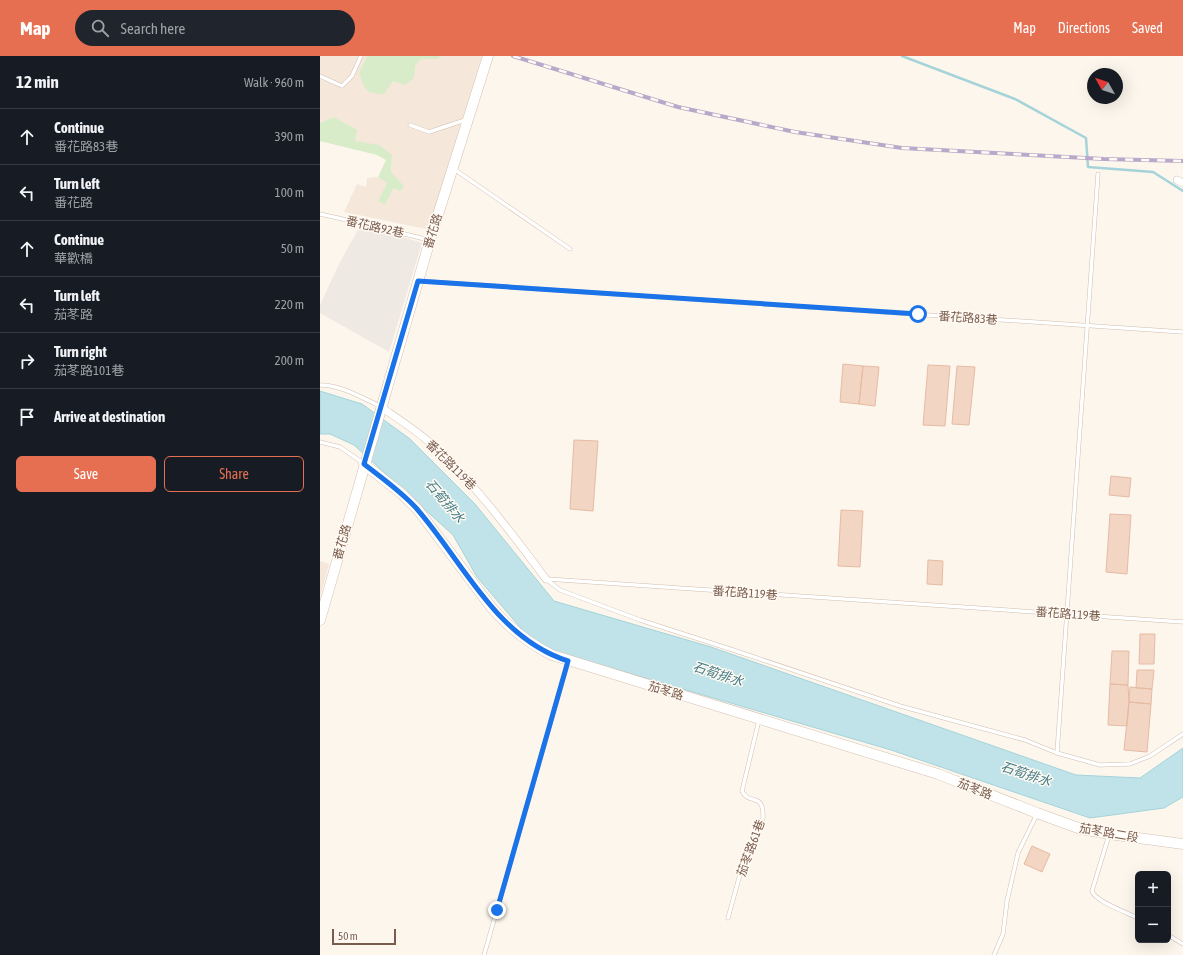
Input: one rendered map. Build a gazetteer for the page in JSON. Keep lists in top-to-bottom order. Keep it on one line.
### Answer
{"streets":{"street":["番花路","番花路119巷","茄苳路","茄苳路二段"],"lane":["番花路92巷","番花路83巷","茄苳路61巷"]},"crossings":[["番花路92巷","番花路"],["番花路","番花路83巷"],["番花路","番花路119巷"],["番花路","茄苳路"],["茄苳路","茄苳路二段"],["茄苳路","茄苳路61巷"]],"water":["石筍排水"],"scale_bar":"50 m","north":"top left","page":{"header":"Map","search":"Search here","nav":["Map","Directions","Saved"],"heading":["12 min","Walk · 960 m"],"list":[["Continue","番花路83巷","390 m"],["Turn left","番花路","100 m"],["Continue","華歡橋","50 m"],["Turn left","茄苳路","220 m"],["Turn right","茄苳路101巷","200 m"],"Arrive at destination"],"buttons":["Save","Share"],"map_buttons":["+","−"],"scale":"50 m"}}
